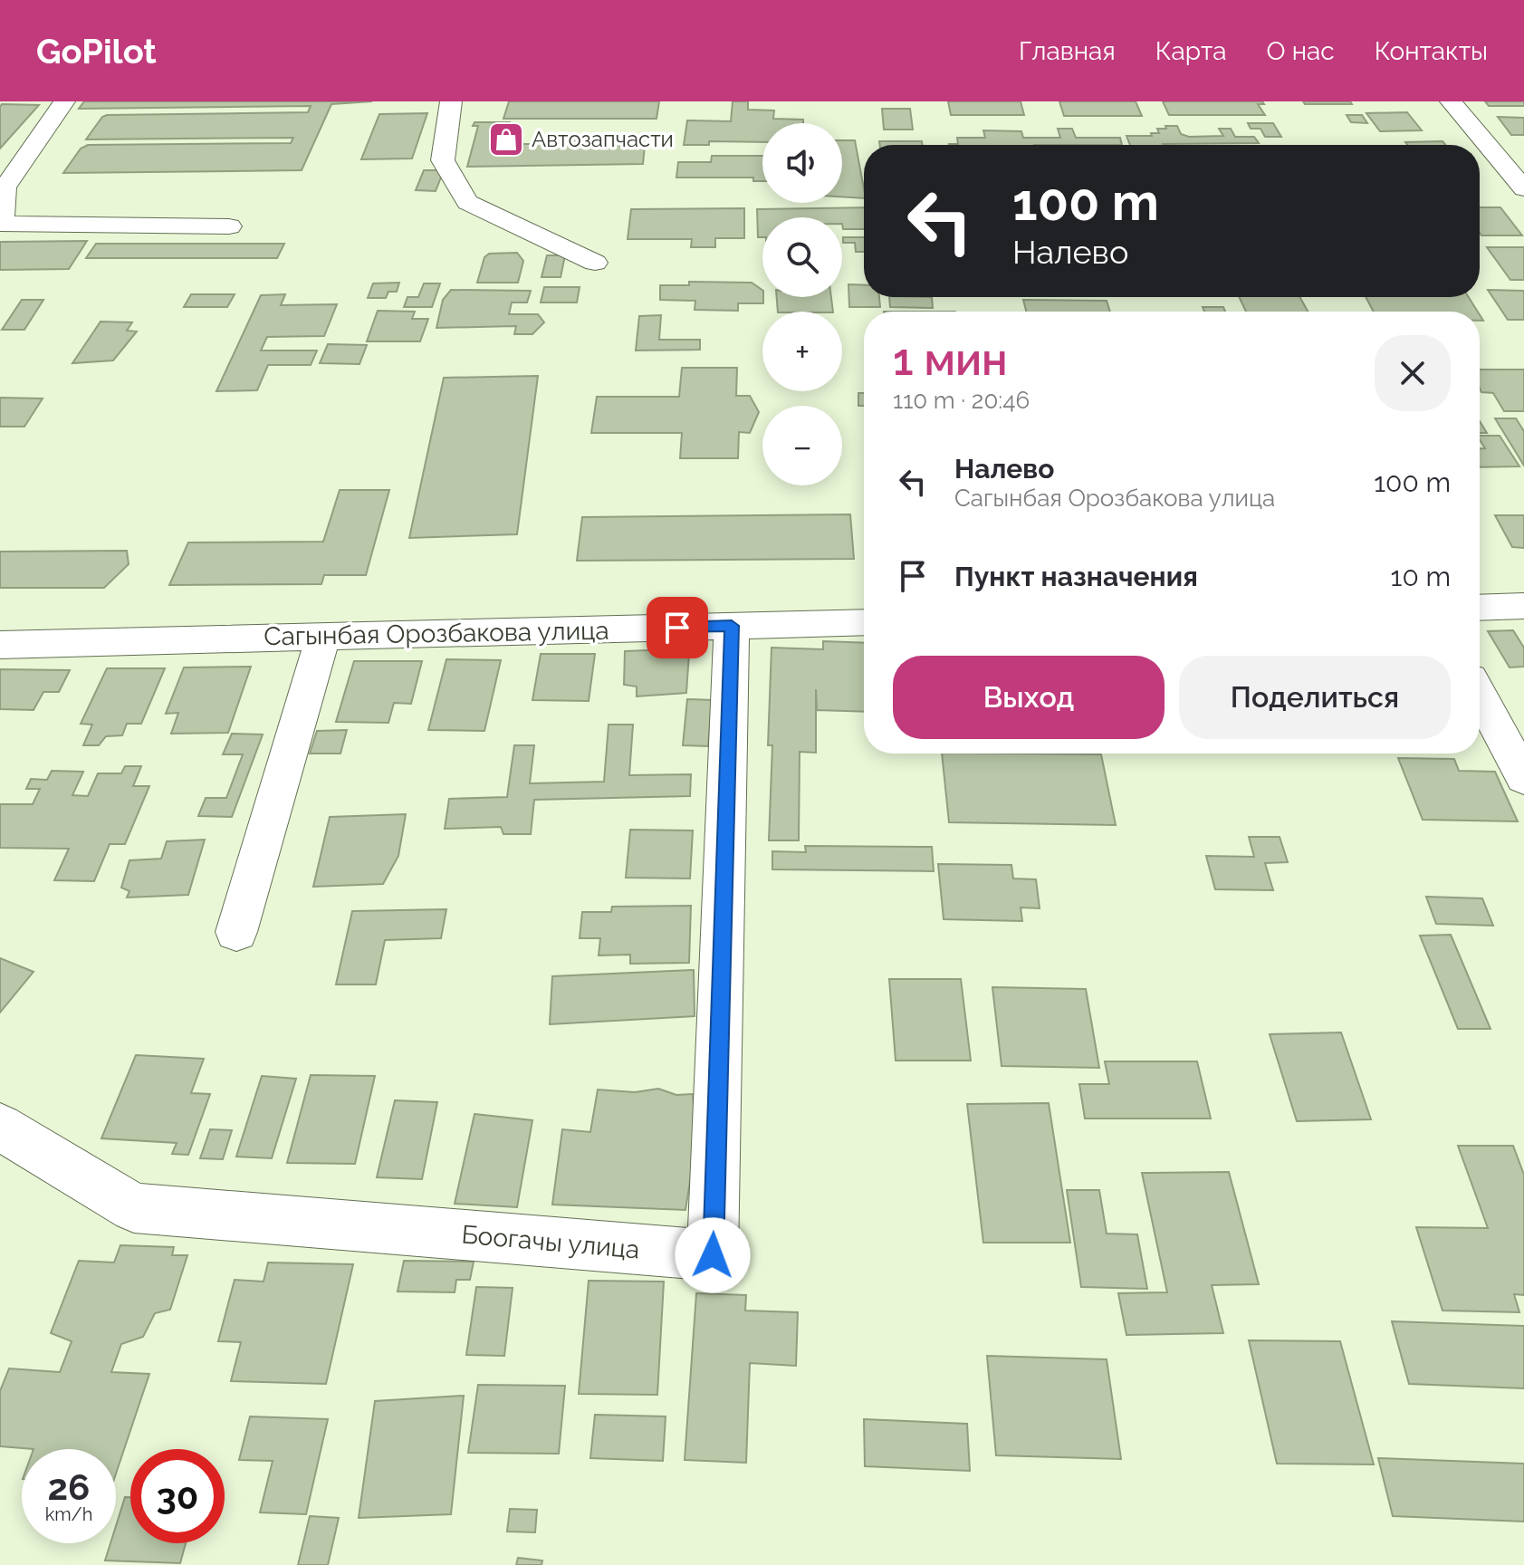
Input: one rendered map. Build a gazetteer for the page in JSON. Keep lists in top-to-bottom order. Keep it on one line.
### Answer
{"streets":{"street":["Сагынбая Орозбакова улица","Боогачы улица"]},"crossings":[["Сагынбая Орозбакова улица","Боогачы улица"]],"places":{"shop":["Автозапчасти"]},"page":{"header":"GoPilot","nav":["Главная","Карта","О нас","Контакты"],"map_buttons":["+","−"],"turn":["100 m","Налево"],"heading":["1 мин","110 m · 20:46"],"list":[{"name":"Налево","note":"Сагынбая Орозбакова улица","value":"100 m"},{"name":"Пункт назначения","value":"10 m"}],"buttons":["Выход","Поделиться"],"speed":"26 km/h","limit":"30"}}
